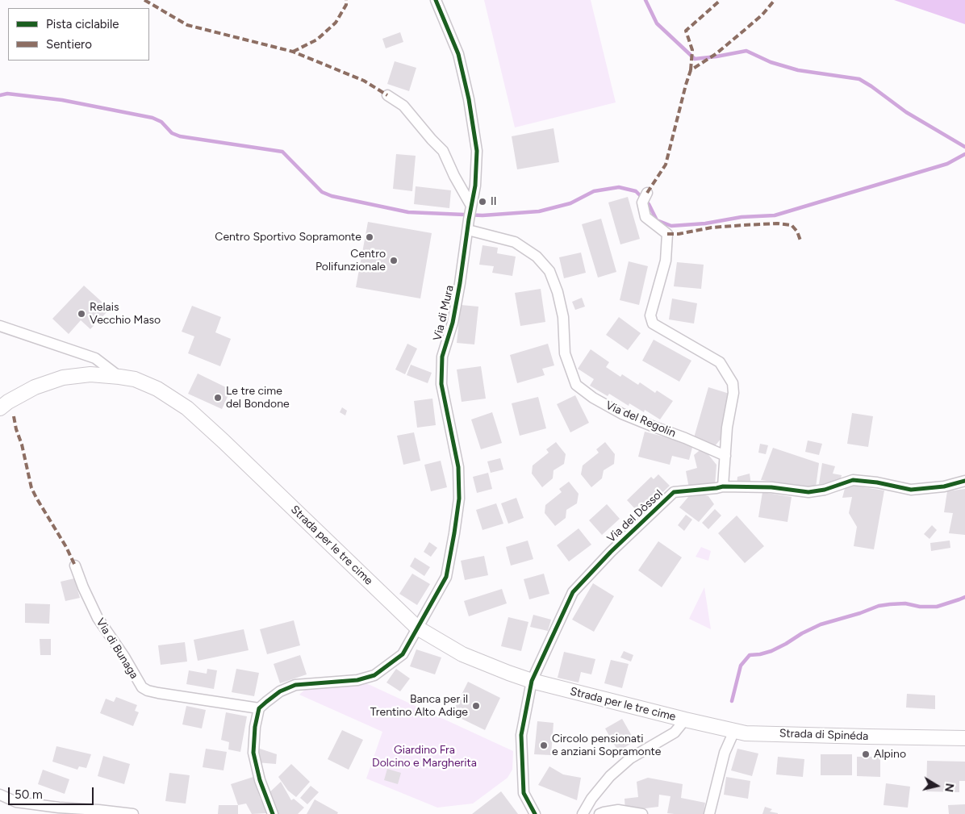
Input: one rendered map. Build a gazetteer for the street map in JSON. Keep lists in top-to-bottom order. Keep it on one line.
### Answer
{"streets":{"main road":["Strada per le tre cime","Strada di Spinéda"],"street":["Via di Mura","Via del Regolin","Via del Dòssol","Via di Bunaga"]},"crossings":[["Via di Mura","Via del Regolin"],["Via di Mura","Strada per le tre cime"],["Via di Mura","Via di Bunaga"],["Via del Dòssol","Strada per le tre cime"],["Strada per le tre cime","Strada di Spinéda"]],"parks":["Giardino Fra Dolcino e Margherita"],"places":["II","Centro Sportivo Sopramonte","Centro Polifunzionale","Relais Vecchio Maso","Le tre cime del Bondone","Banca per il Trentino Alto Adige","Circolo pensionati e anziani Sopramonte","Alpino"],"legend":["Pista ciclabile","Sentiero"],"scale_bar":"50 m","north":"right"}
